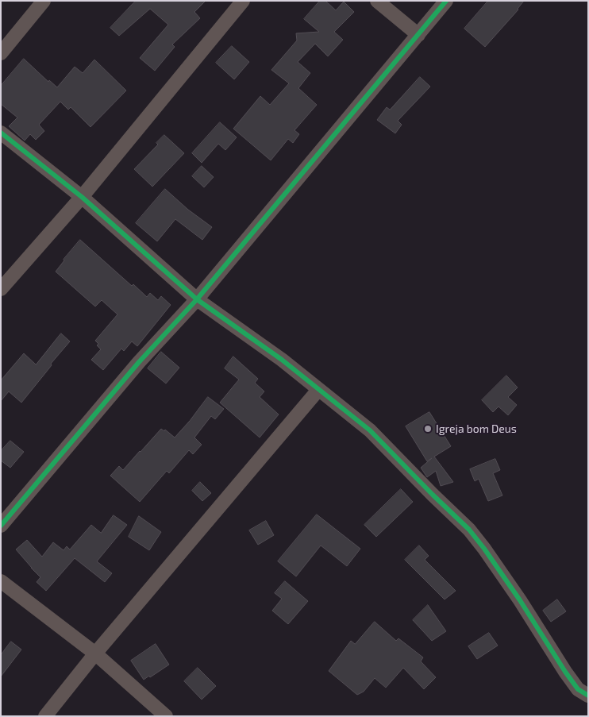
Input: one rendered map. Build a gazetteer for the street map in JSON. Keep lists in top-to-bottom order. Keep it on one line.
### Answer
{"places":["Igreja bom Deus"]}
